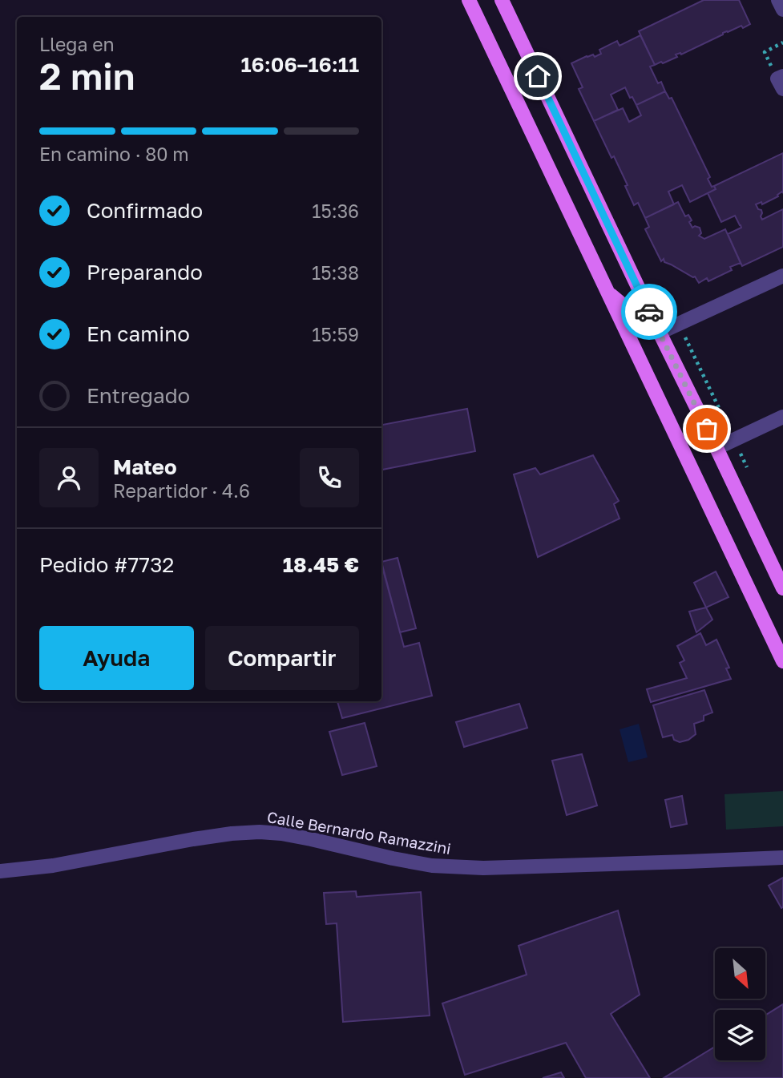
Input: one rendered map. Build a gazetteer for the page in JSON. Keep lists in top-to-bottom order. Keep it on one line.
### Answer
{"streets":{"street":["Calle Bernardo Ramazzini"]},"north":"bottom right","page":{"heading":["2 min","Llega en","16:06–16:11"],"panel":["Mateo","Repartidor · 4.6","Pedido #7732","18.45 €"],"bar":"En camino · 80 m","list":[["Confirmado","15:36"],["Preparando","15:38"],["En camino","15:59"],"Entregado"],"buttons":["Ayuda","Compartir"]}}
